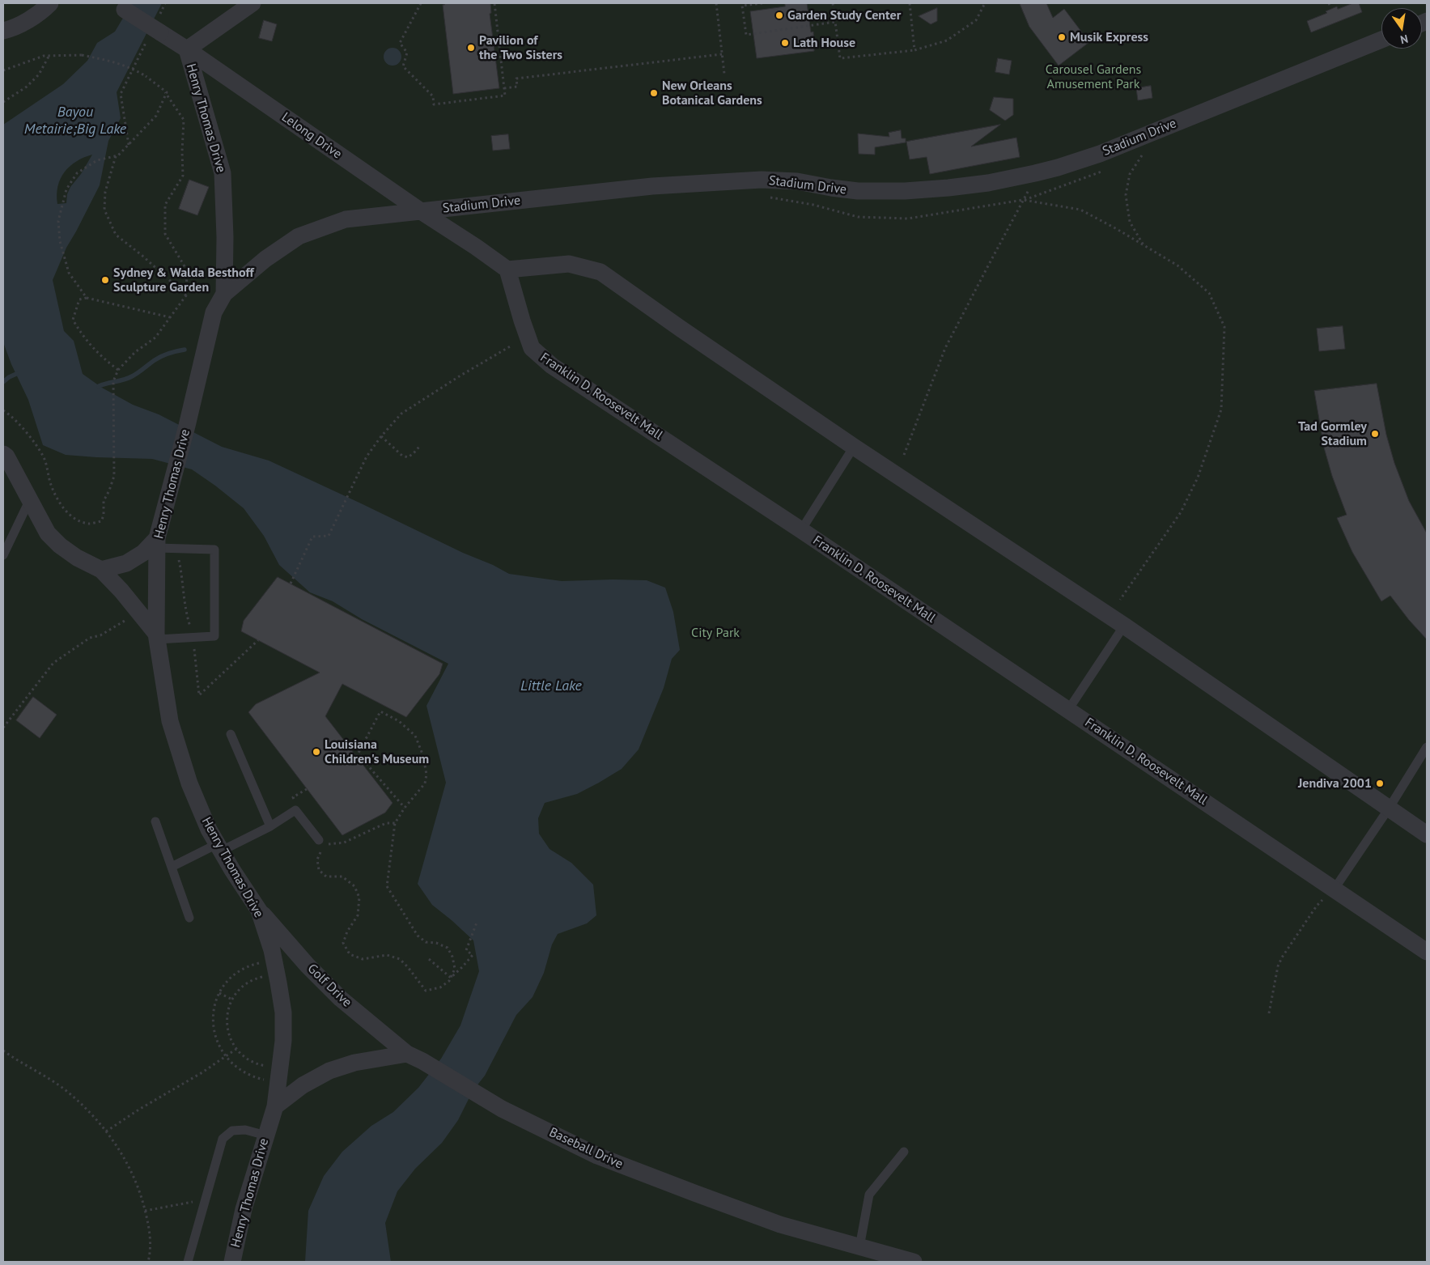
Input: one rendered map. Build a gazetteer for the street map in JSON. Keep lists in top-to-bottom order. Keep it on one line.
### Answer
{"streets":{"street":["Henry Thomas Drive","Lelong Drive","Stadium Drive","Franklin D. Roosevelt Mall","Golf Drive","Baseball Drive"]},"crossings":[["Henry Thomas Drive","Lelong Drive"],["Henry Thomas Drive","Stadium Drive"],["Henry Thomas Drive","Golf Drive"],["Lelong Drive","Stadium Drive"],["Lelong Drive","Franklin D. Roosevelt Mall"],["Golf Drive","Baseball Drive"]],"water":["Bayou Metairie;Big Lake","Little Lake"],"parks":["Carousel Gardens Amusement Park","City Park"],"places":["Garden Study Center","Musik Express","Lath House","Pavilion of the Two Sisters","New Orleans Botanical Gardens","Sydney & Walda Besthoff Sculpture Garden","Tad Gormley Stadium","Louisiana Children's Museum","Jendiva 2001"],"north":"bottom"}
